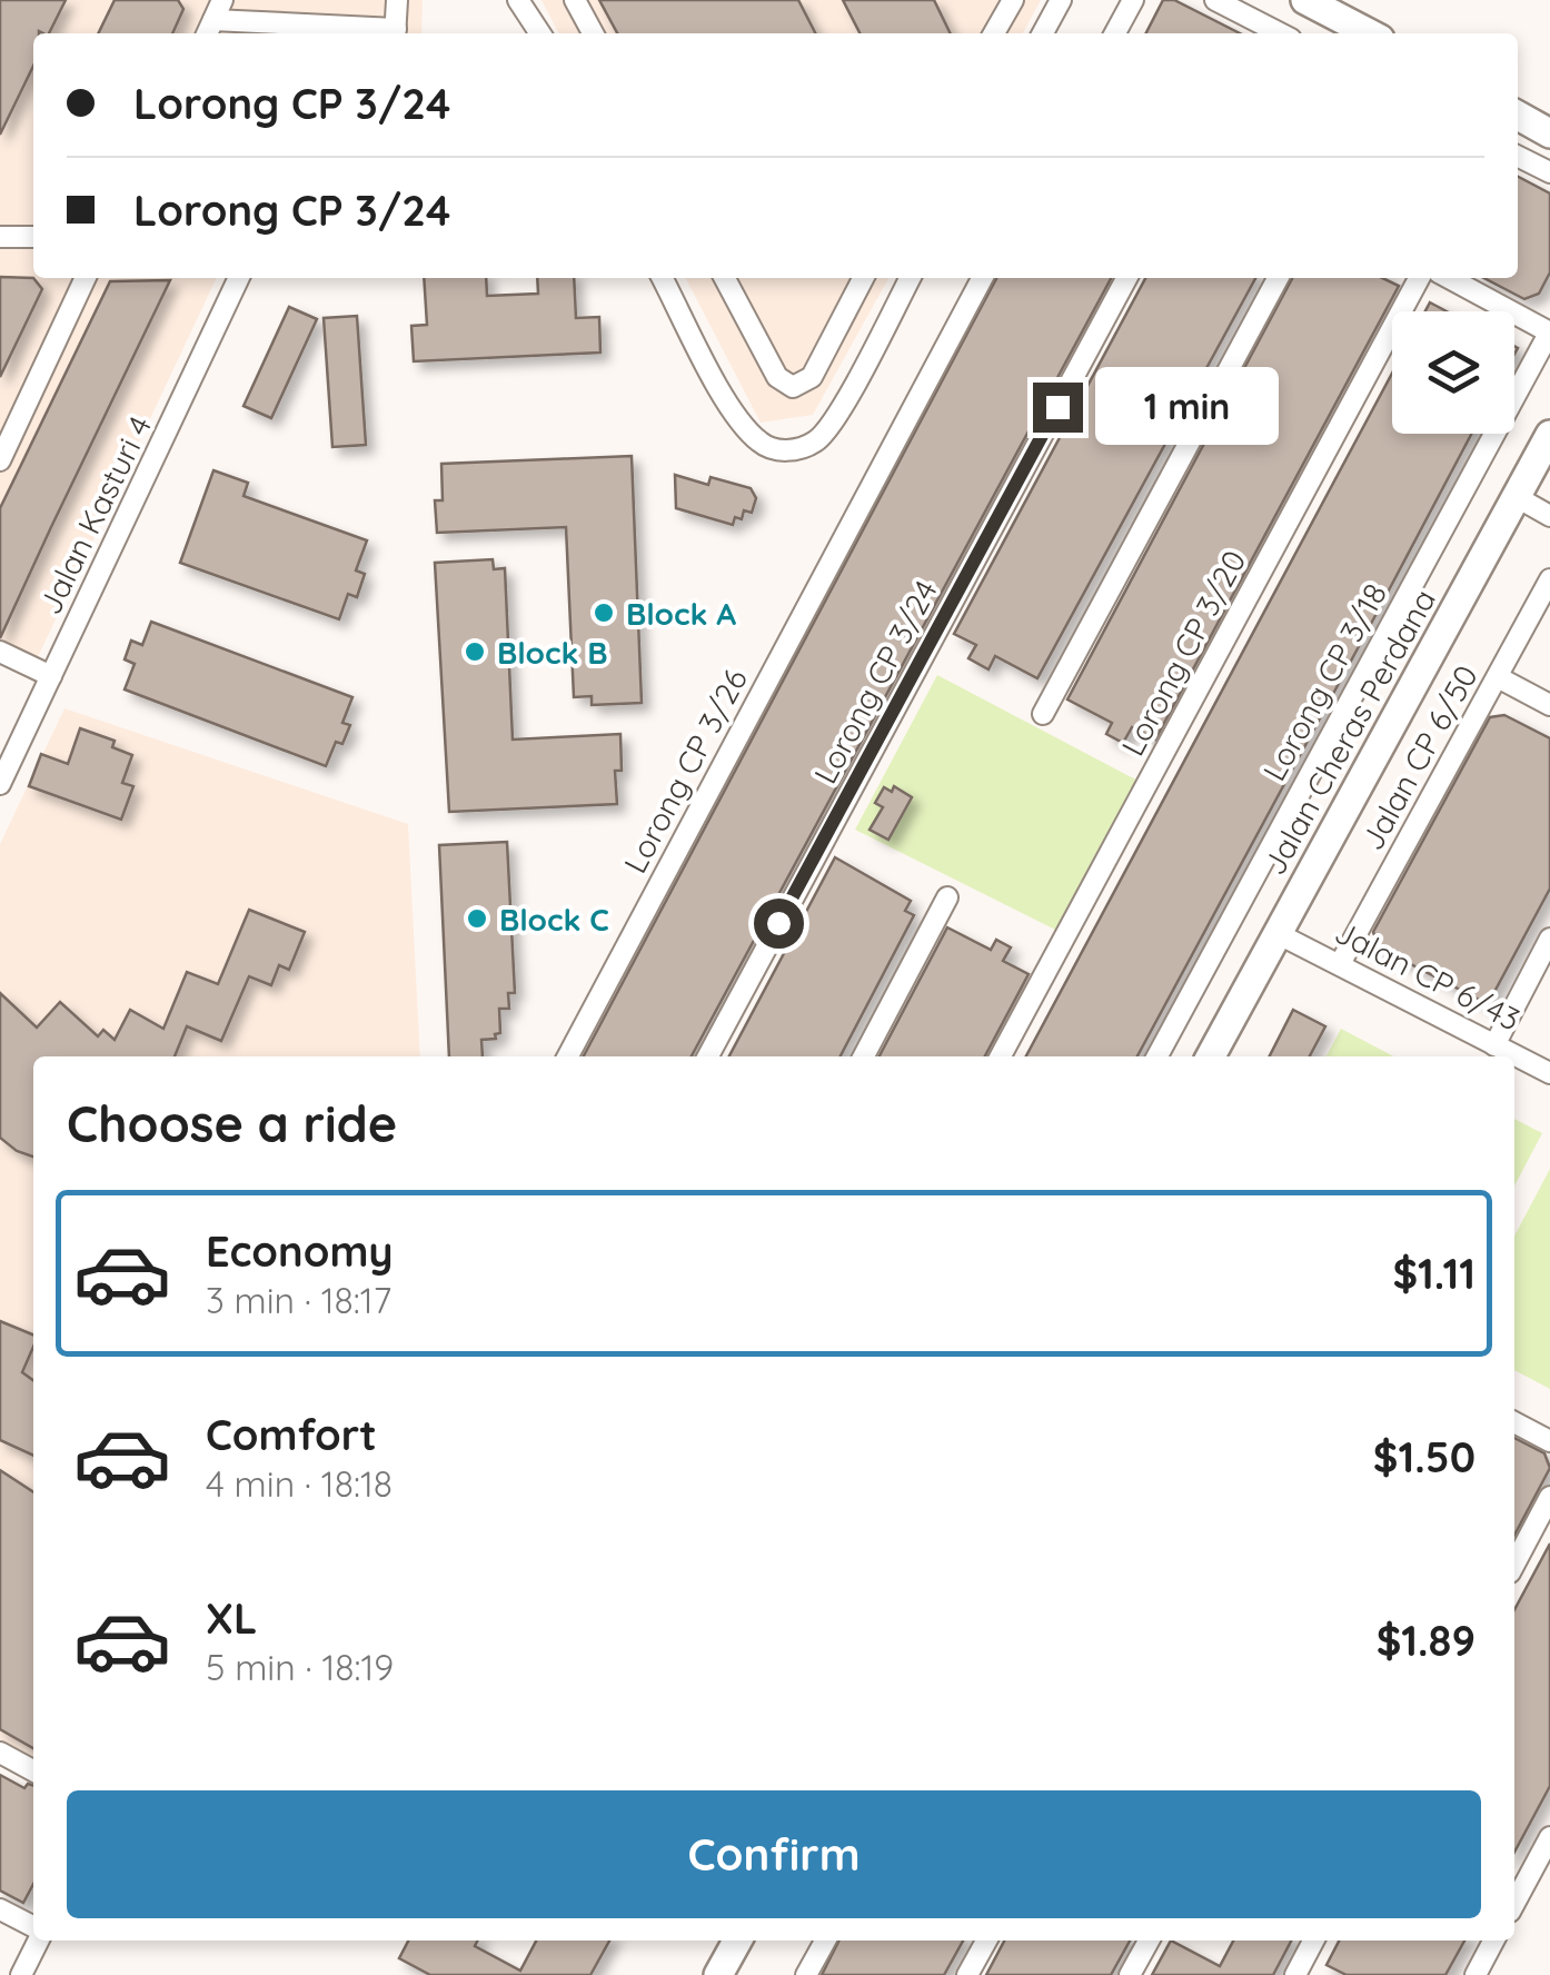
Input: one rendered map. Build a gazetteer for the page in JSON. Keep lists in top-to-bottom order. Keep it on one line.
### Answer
{"streets":{"street":["Jalan Kasturi 4","Lorong CP 3/20","Lorong CP 3/24","Lorong CP 3/18","Jalan Cheras Perdana","Jalan CP 6/50","Lorong CP 3/26","Jalan CP 6/43"]},"crossings":[["Jalan Cheras Perdana","Jalan CP 6/43"],["Jalan CP 6/50","Jalan CP 6/43"]],"places":["Block A","Block B","Block C"],"page":{"banner":["Lorong CP 3/24","Lorong CP 3/24"],"bubble":"1 min","heading":"Choose a ride","list":[{"name":"Economy","note":"3 min · 18:17","value":"$1.11"},{"name":"Comfort","note":"4 min · 18:18","value":"$1.50"},{"name":"XL","note":"5 min · 18:19","value":"$1.89"}],"buttons":"Confirm"}}
